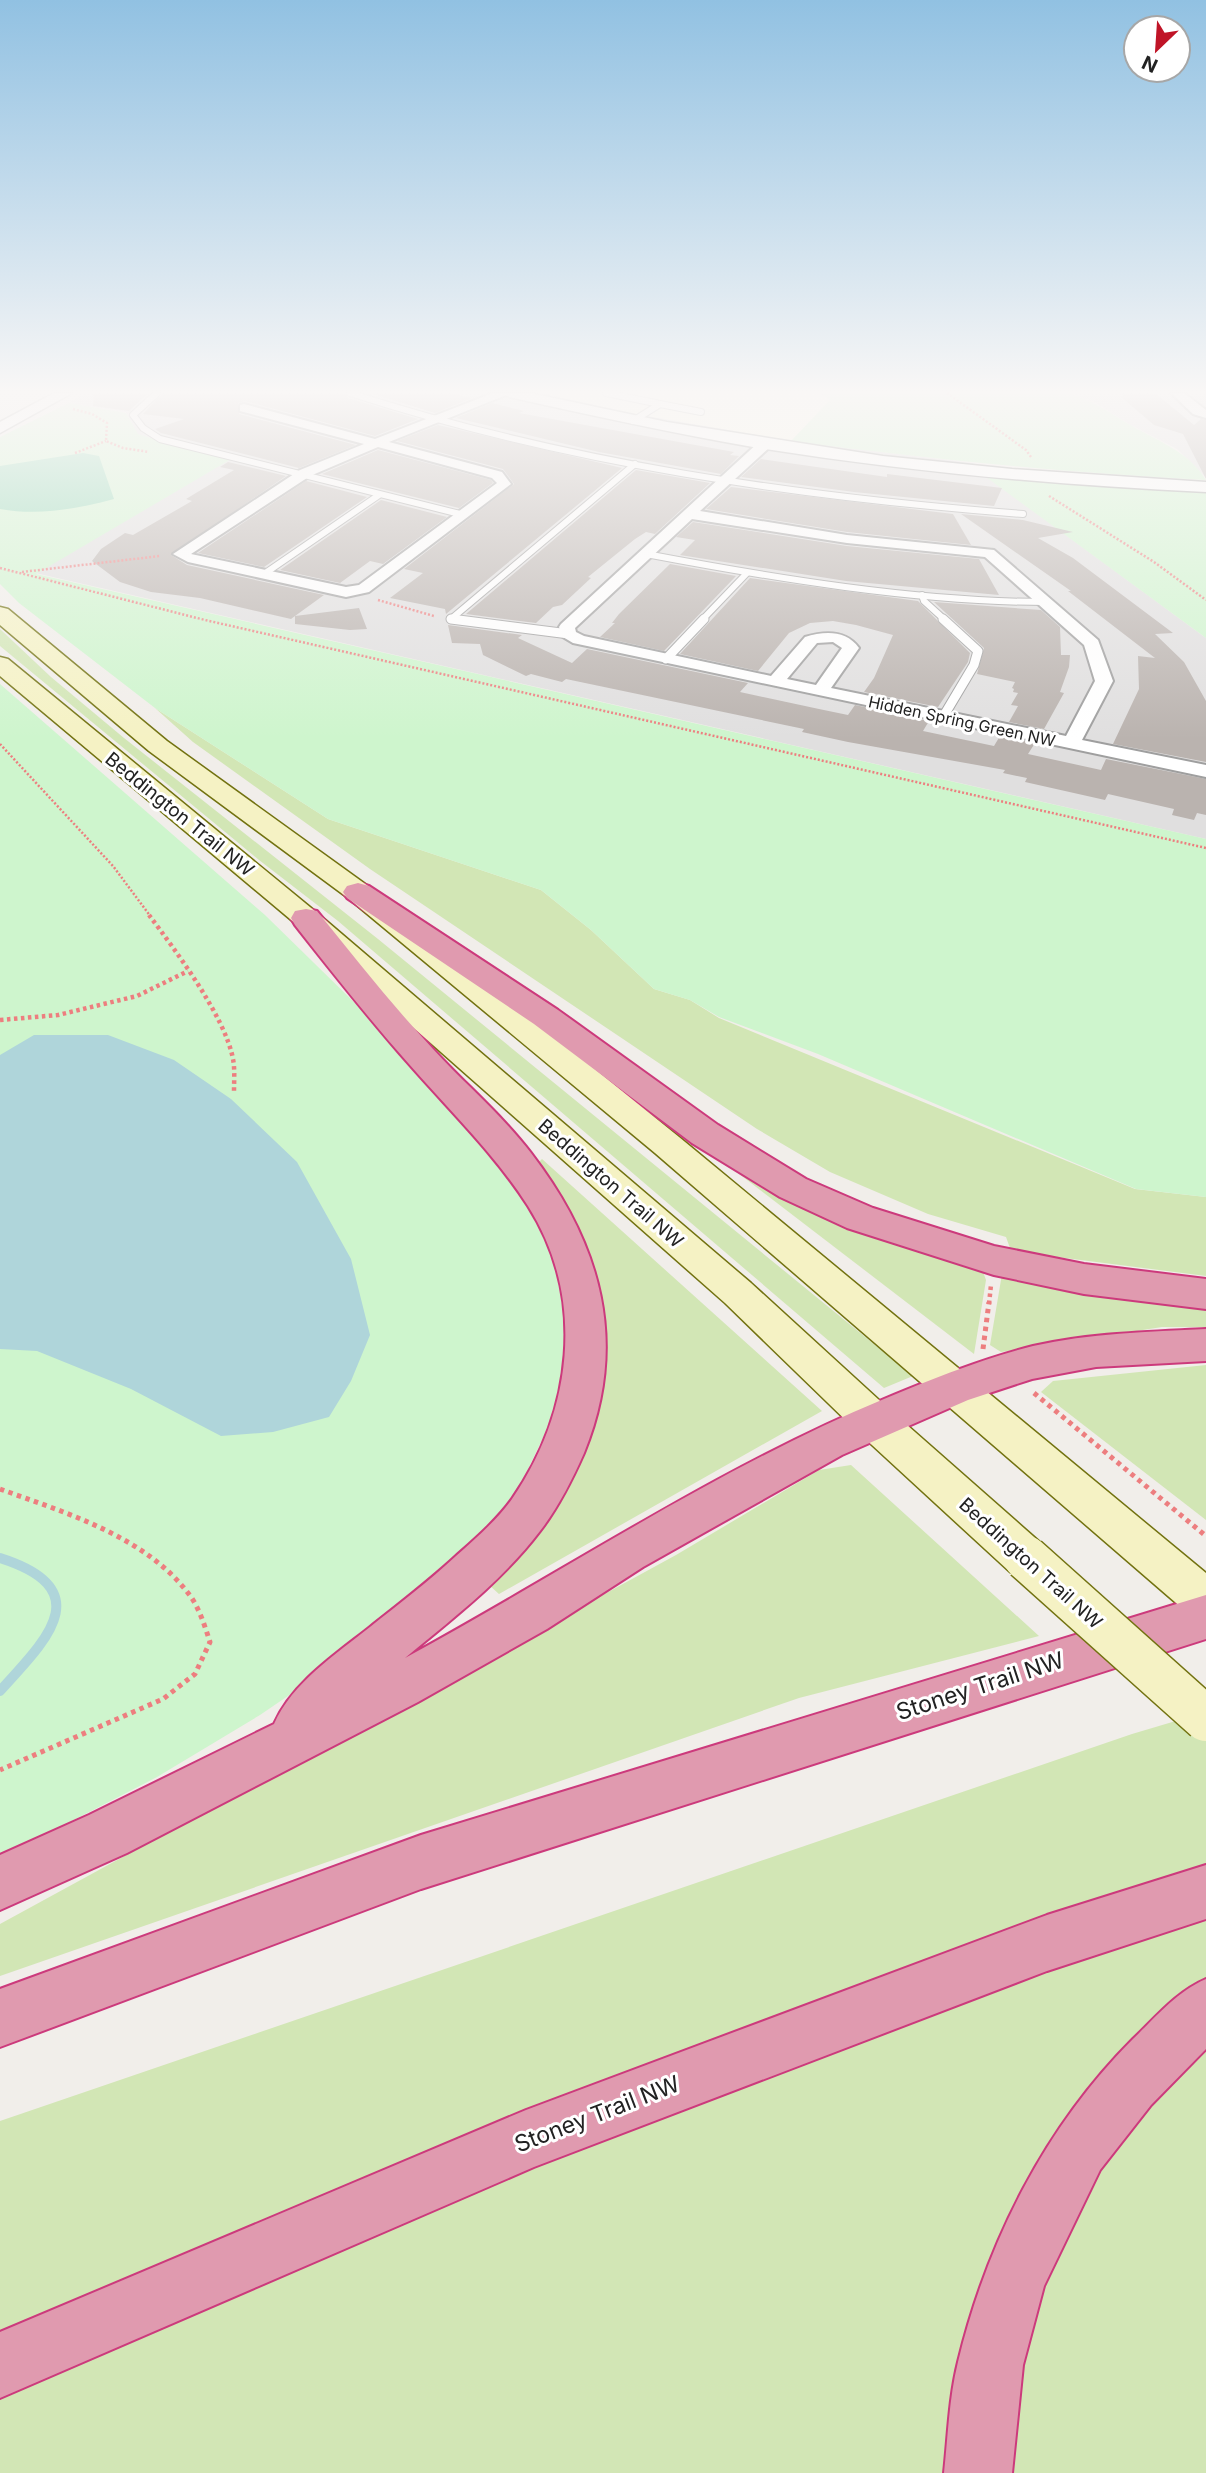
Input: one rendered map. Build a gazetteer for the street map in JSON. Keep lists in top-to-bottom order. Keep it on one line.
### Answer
{"streets":{"highway":["Stoney Trail NW"],"main road":["Beddington Trail NW"],"street":["Hidden Spring Green NW"]},"north":"bottom left"}
